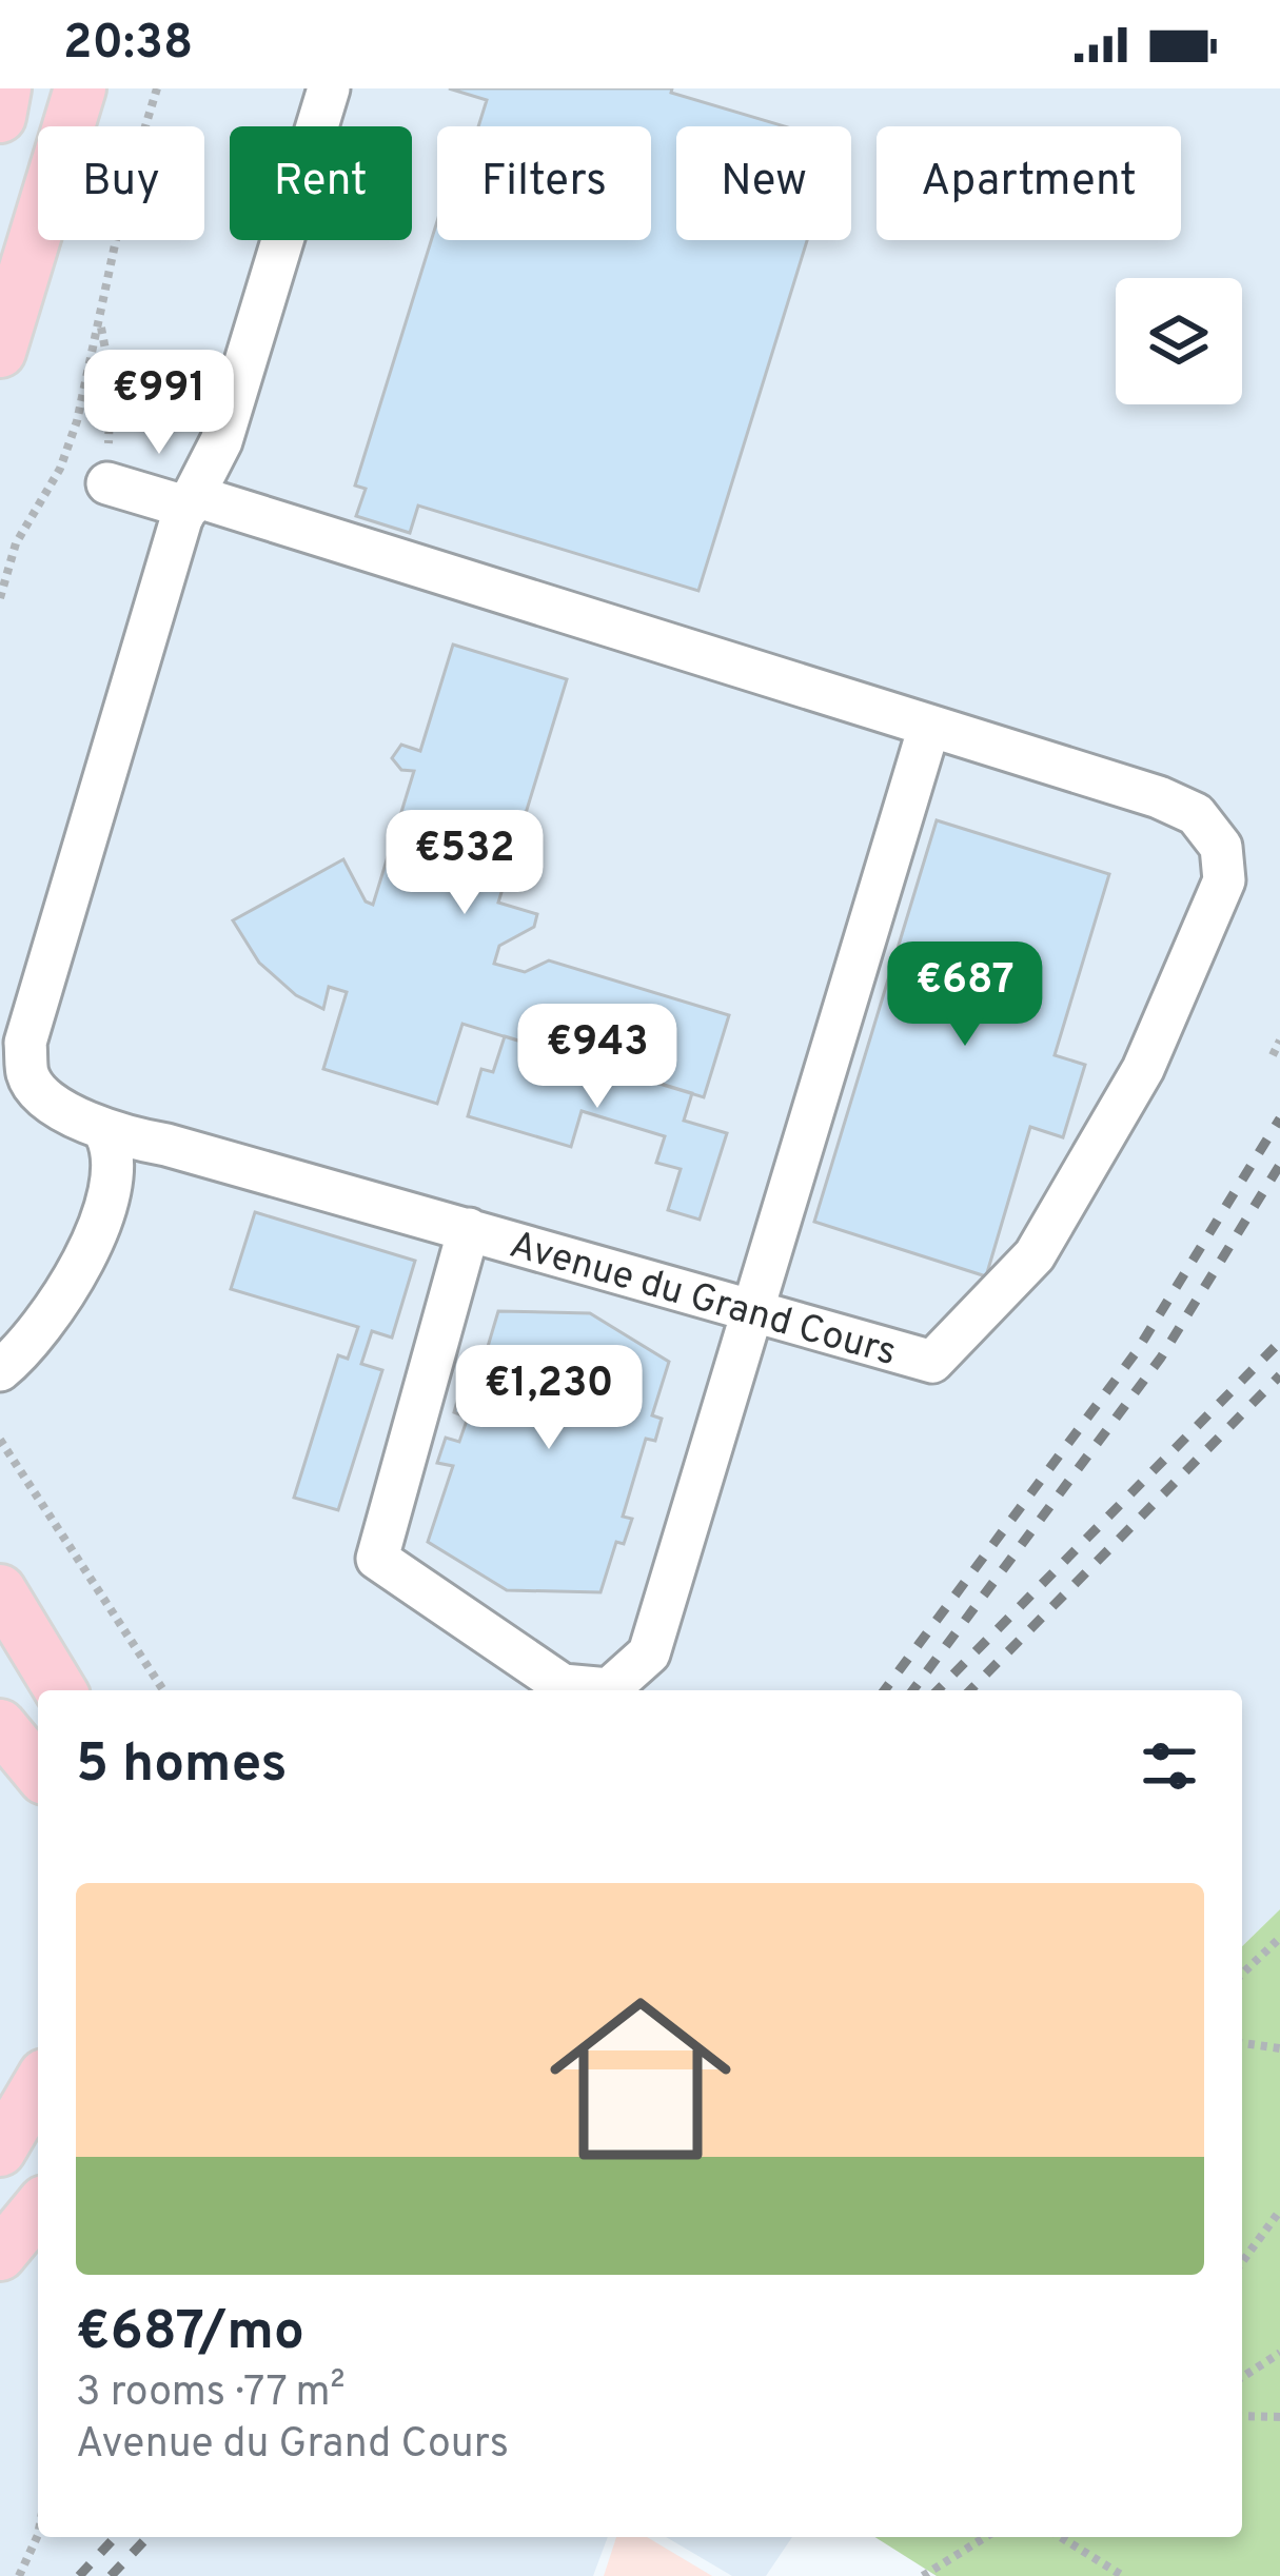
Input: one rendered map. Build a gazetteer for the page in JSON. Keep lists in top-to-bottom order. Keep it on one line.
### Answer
{"streets":{"street":["Avenue du Grand Cours"]},"page":{"status":"20:38","chip":["Buy","Rent","Filters","New","Apartment"],"price":["€991","€532","€687","€943","€1,230"],"heading":"5 homes","list":[{"name":"€687/mo","note":"3 rooms · 77 m² · Avenue du Grand Cours"}]}}
